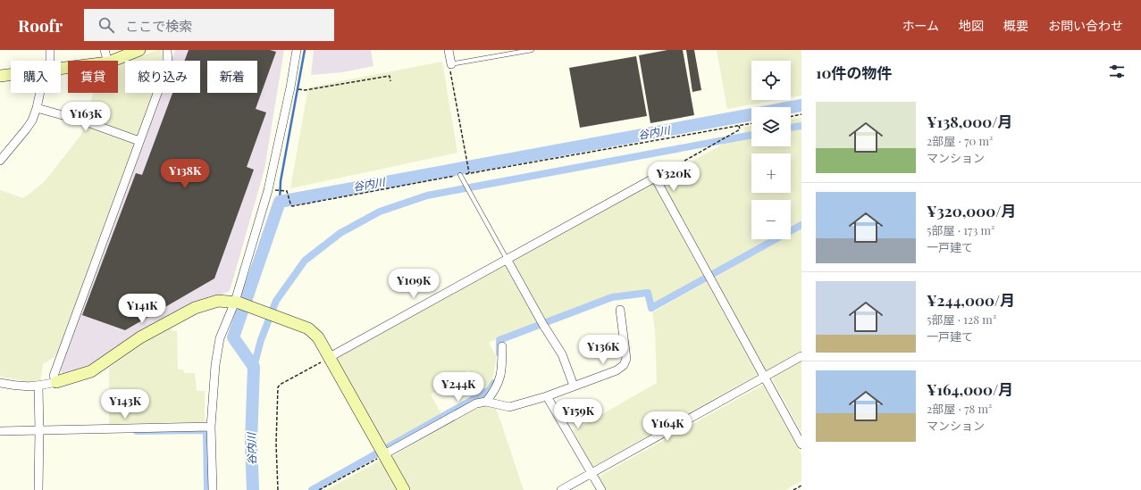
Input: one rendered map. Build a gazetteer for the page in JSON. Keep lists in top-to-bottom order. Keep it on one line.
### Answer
{"water":["谷内川"],"page":{"header":"Roofr","search":"ここで検索","nav":["ホーム","地図","概要","お問い合わせ"],"heading":"10件の物件","map_buttons":["+","−"],"chip":["購入","賃貸","絞り込み","新着"],"list":[{"name":"¥138,000/月","note":"2部屋 · 70 m² · マンション"},{"name":"¥320,000/月","note":"5部屋 · 173 m² · 一戸建て"},{"name":"¥244,000/月","note":"5部屋 · 128 m² · 一戸建て"},{"name":"¥164,000/月","note":"2部屋 · 78 m² · マンション"}],"price":["¥163K","¥138K","¥320K","¥109K","¥141K","¥136K","¥244K","¥143K","¥159K","¥164K"]}}
